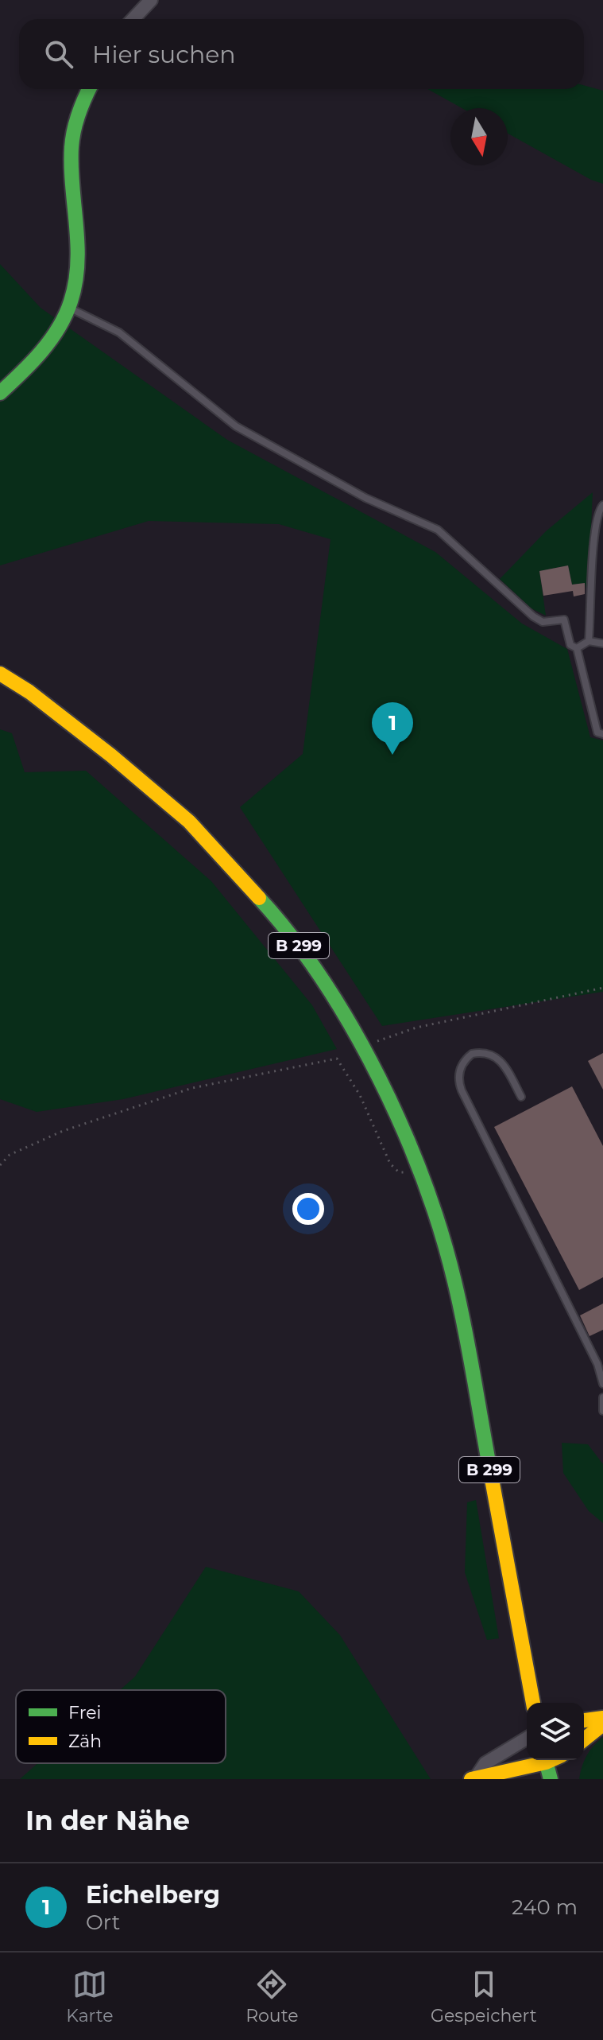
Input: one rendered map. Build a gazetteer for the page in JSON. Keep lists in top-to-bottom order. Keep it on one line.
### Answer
{"streets":{"main road":["B 299"]},"legend":["Frei","Zäh"],"north":"bottom","page":{"search":"Hier suchen","pins":"1","heading":"In der Nähe","list":[{"mark":"1","name":"Eichelberg","note":"Ort","value":"240 m"}],"nav":["Karte","Route","Gespeichert"]}}
